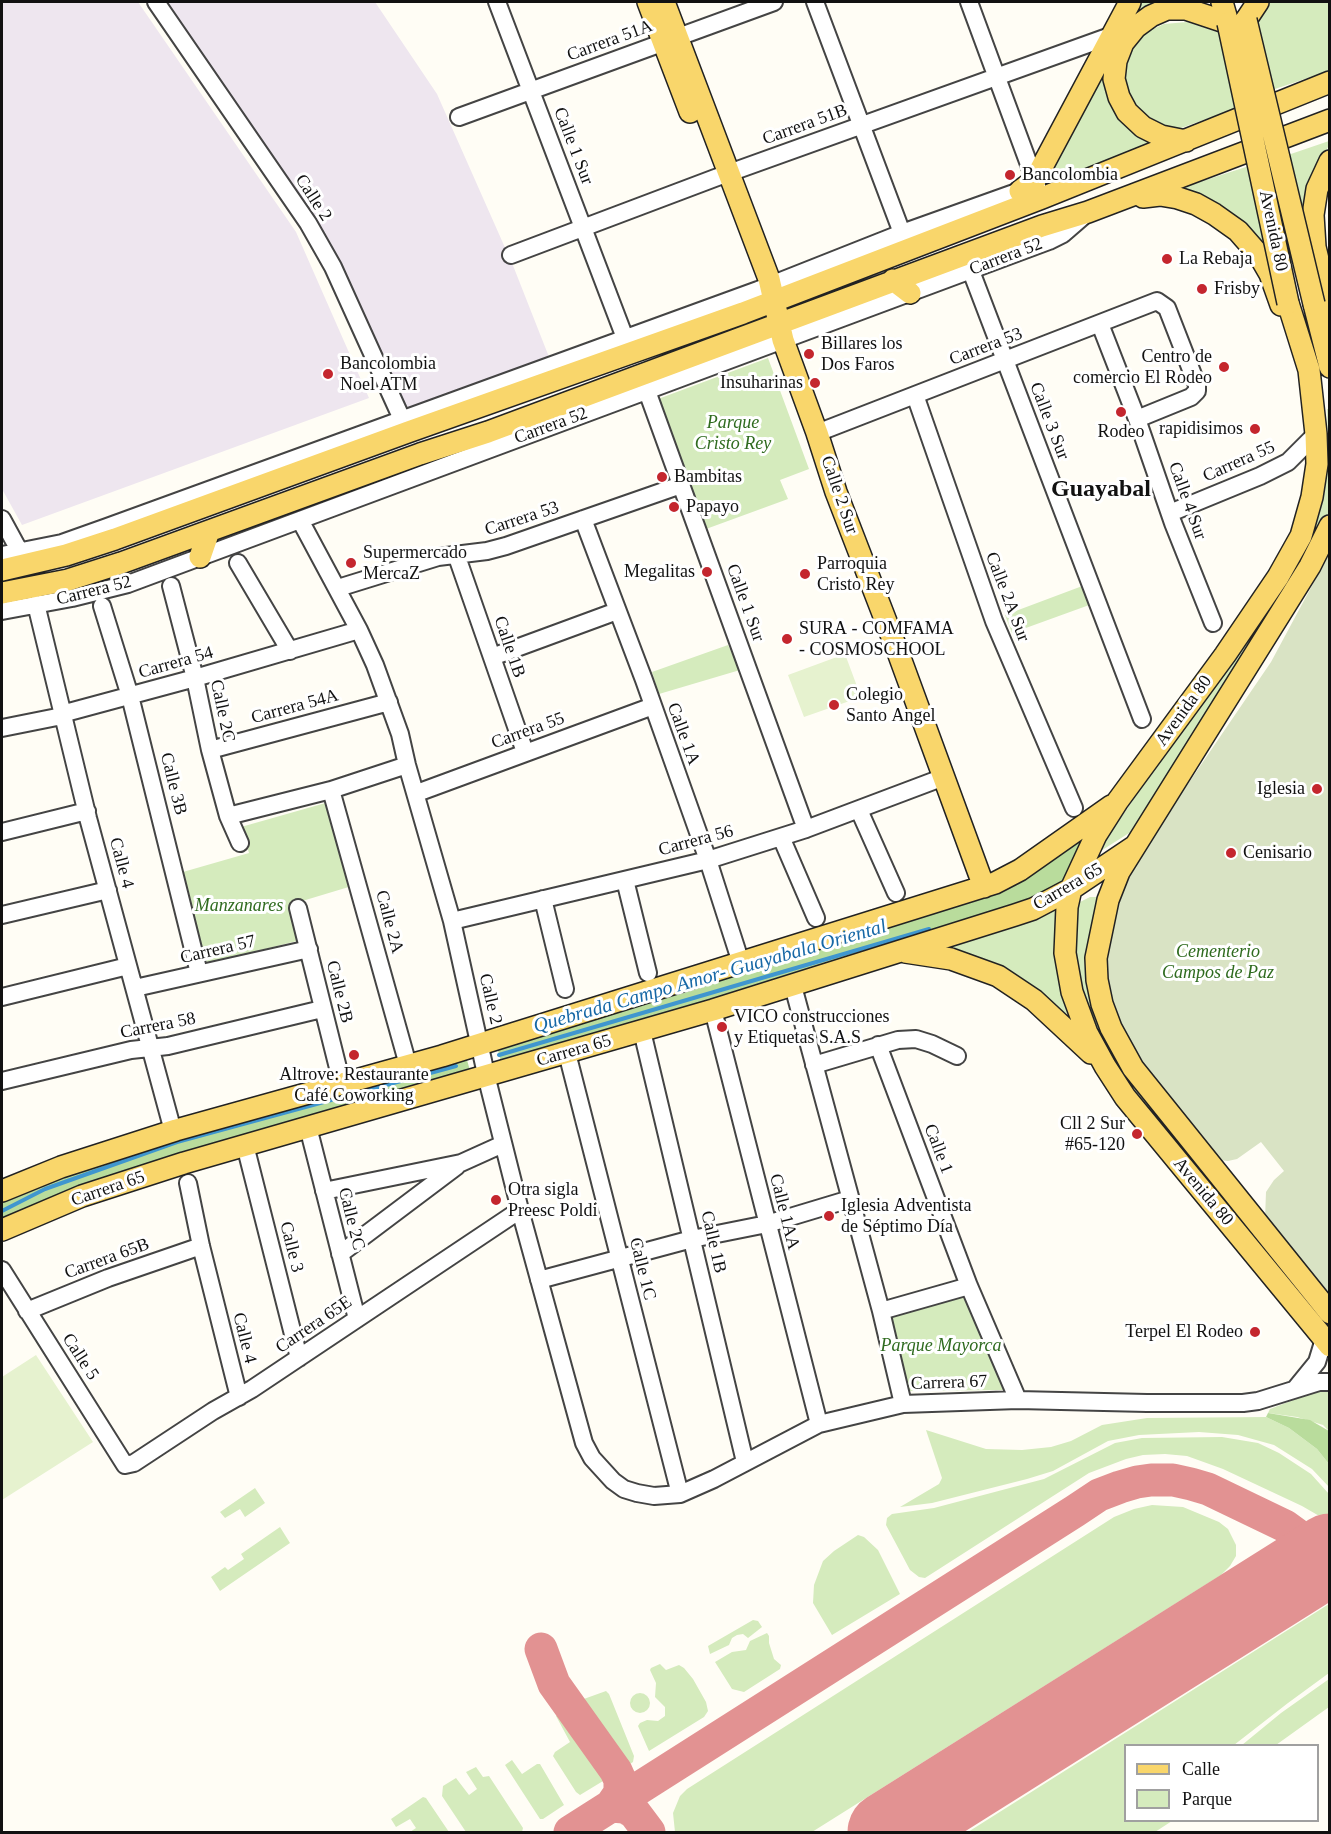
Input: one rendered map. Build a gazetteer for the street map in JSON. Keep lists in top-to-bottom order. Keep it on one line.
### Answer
{"streets":{"main road":["Avenida 80","Carrera 52","Calle 2 Sur","Carrera 65"],"street":["Carrera 51A","Carrera 51B","Calle 1 Sur","Calle 2","Carrera 53","Calle 3 Sur","Carrera 55","Calle 4 Sur","Calle 2A Sur","Calle 1B","Carrera 54","Carrera 54A","Calle 2C","Calle 1A","Calle 3B","Carrera 56","Calle 4","Calle 2A","Carrera 57","Calle 2B","Carrera 58","Calle 1","Calle 1AA","Calle 3","Carrera 65B","Calle 1C","Carrera 65E","Calle 5","Carrera 67"]},"crossings":[["Carrera 51A","Calle 1 Sur"],["Carrera 51A","Calle 2 Sur"],["Carrera 51B","Calle 1 Sur"],["Carrera 51B","Calle 2 Sur"],["Calle 1 Sur","Carrera 52"],["Calle 1 Sur","Carrera 53"],["Calle 1 Sur","Carrera 56"],["Calle 2","Carrera 52"],["Calle 2","Carrera 53"],["Calle 2","Carrera 55"],["Calle 2","Carrera 54"],["Calle 2","Carrera 54A"],["Calle 2","Carrera 56"],["Calle 2","Carrera 65"],["Calle 2","Carrera 65E"],["Calle 2","Carrera 67"],["Avenida 80","Carrera 55"],["Avenida 80","Carrera 65"],["Carrera 52","Calle 3 Sur"],["Carrera 52","Calle 2 Sur"],["Carrera 52","Calle 4"],["Carrera 53","Calle 3 Sur"],["Carrera 53","Calle 2 Sur"],["Carrera 53","Calle 4 Sur"],["Carrera 53","Calle 2A Sur"],["Carrera 53","Calle 1B"],["Carrera 53","Calle 1A"],["Carrera 55","Calle 4 Sur"],["Carrera 55","Calle 1B"],["Carrera 55","Calle 1A"],["Calle 2 Sur","Carrera 56"],["Calle 2 Sur","Carrera 65"],["Calle 1B","Carrera 65"],["Calle 1B","Carrera 67"],["Carrera 54","Calle 2C"],["Carrera 54","Calle 3B"],["Carrera 54","Calle 4"],["Carrera 54A","Calle 2C"],["Calle 2C","Carrera 65"],["Calle 2C","Carrera 65E"],["Calle 1A","Carrera 56"],["Calle 1A","Carrera 65"],["Calle 3B","Carrera 57"],["Calle 4","Carrera 65"],["Calle 4","Carrera 57"],["Calle 4","Carrera 58"],["Calle 4","Carrera 65B"],["Calle 4","Carrera 65E"],["Carrera 65","Calle 2A"],["Carrera 65","Calle 2B"],["Carrera 65","Calle 1AA"],["Carrera 65","Calle 3"],["Carrera 65","Calle 1C"],["Carrera 57","Calle 2B"],["Calle 2B","Carrera 58"],["Calle 1","Carrera 67"],["Calle 1AA","Carrera 67"],["Calle 3","Carrera 65E"],["Carrera 65B","Calle 5"],["Calle 1C","Carrera 67"],["Carrera 65E","Calle 5"]],"districts":["Guayabal"],"water":["Quebrada Campo Amor- Guayabala Oriental"],"parks":["Parque Cristo Rey","Manzanares","Cementerio Campos de Paz","Parque Mayorca"],"places":["Bancolombia","La Rebaja","Frisby","Billares los Dos Faros","Centro de comercio El Rodeo","Bancolombia Noel ATM","Insuharinas","Rodeo","rapidisimos","Bambitas","Papayo","Supermercado MercaZ","Megalitas","Parroquia Cristo Rey","SURA - COMFAMA - COSMOSCHOOL","Colegio Santo Angel","Iglesia","Cenisario","VICO construcciones y Etiquetas S.A.S","Altrove: Restaurante Café Coworking","Cll 2 Sur #65-120","Otra sigla Preesc Poldi","Iglesia Adventista de Séptimo Día","Terpel El Rodeo"],"legend":["Calle","Parque"]}
